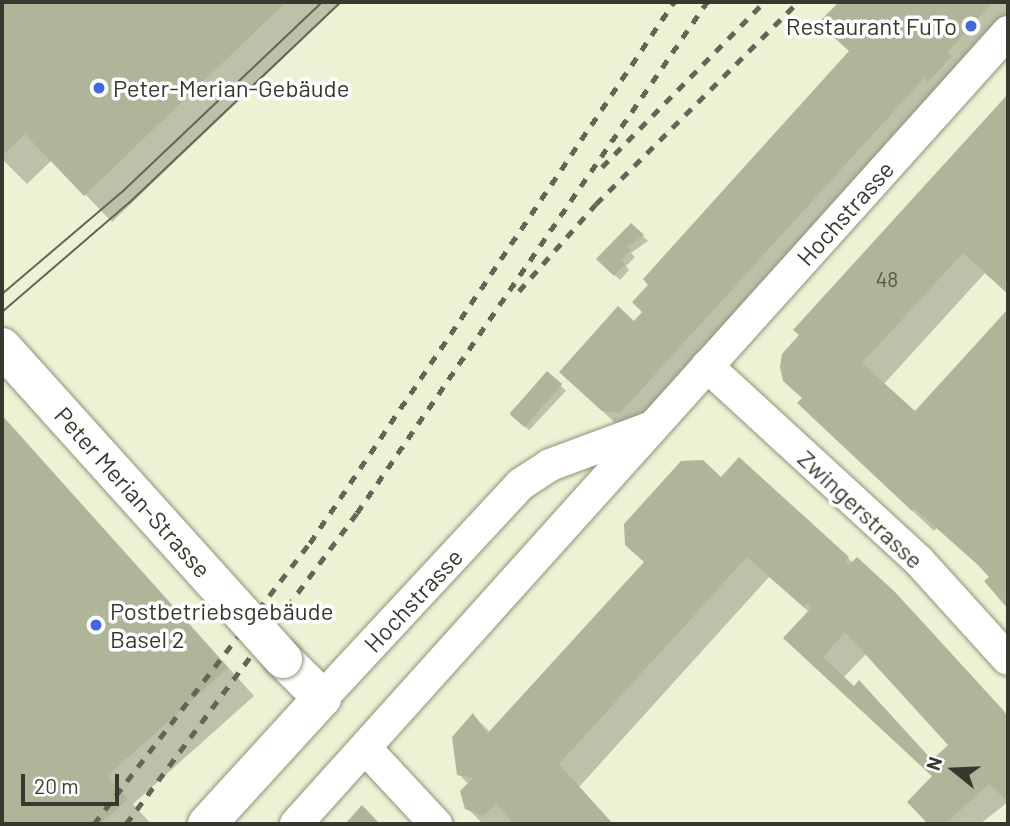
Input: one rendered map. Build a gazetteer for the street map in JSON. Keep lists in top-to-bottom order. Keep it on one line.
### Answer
{"streets":{"street":["Hochstrasse","Peter Merian-Strasse","Zwingerstrasse"]},"crossings":[["Hochstrasse","Peter Merian-Strasse"],["Hochstrasse","Zwingerstrasse"]],"places":["Restaurant FuTo","Peter-Merian-Gebäude","Postbetriebsgebäude Basel 2"],"house_numbers":["48"],"scale_bar":"20 m","north":"left"}
